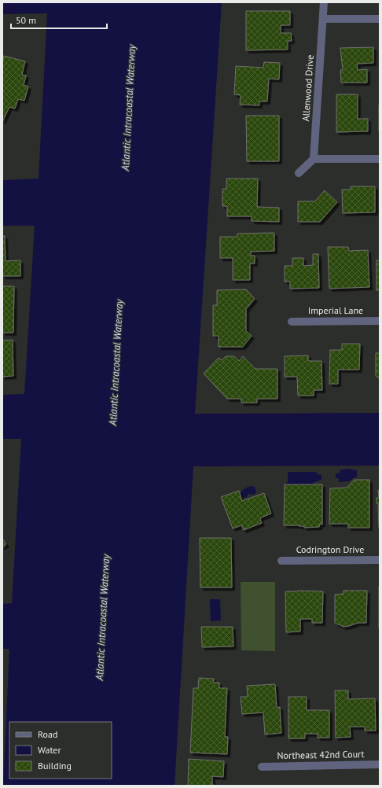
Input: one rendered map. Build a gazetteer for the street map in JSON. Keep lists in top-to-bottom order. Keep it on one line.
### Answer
{"streets":{"street":["Allenwood Drive","Imperial Lane","Codrington Drive","Northeast 42nd Court"]},"water":["Atlantic Intracoastal Waterway"],"legend":["Road","Water","Building"],"scale_bar":"50 m"}
